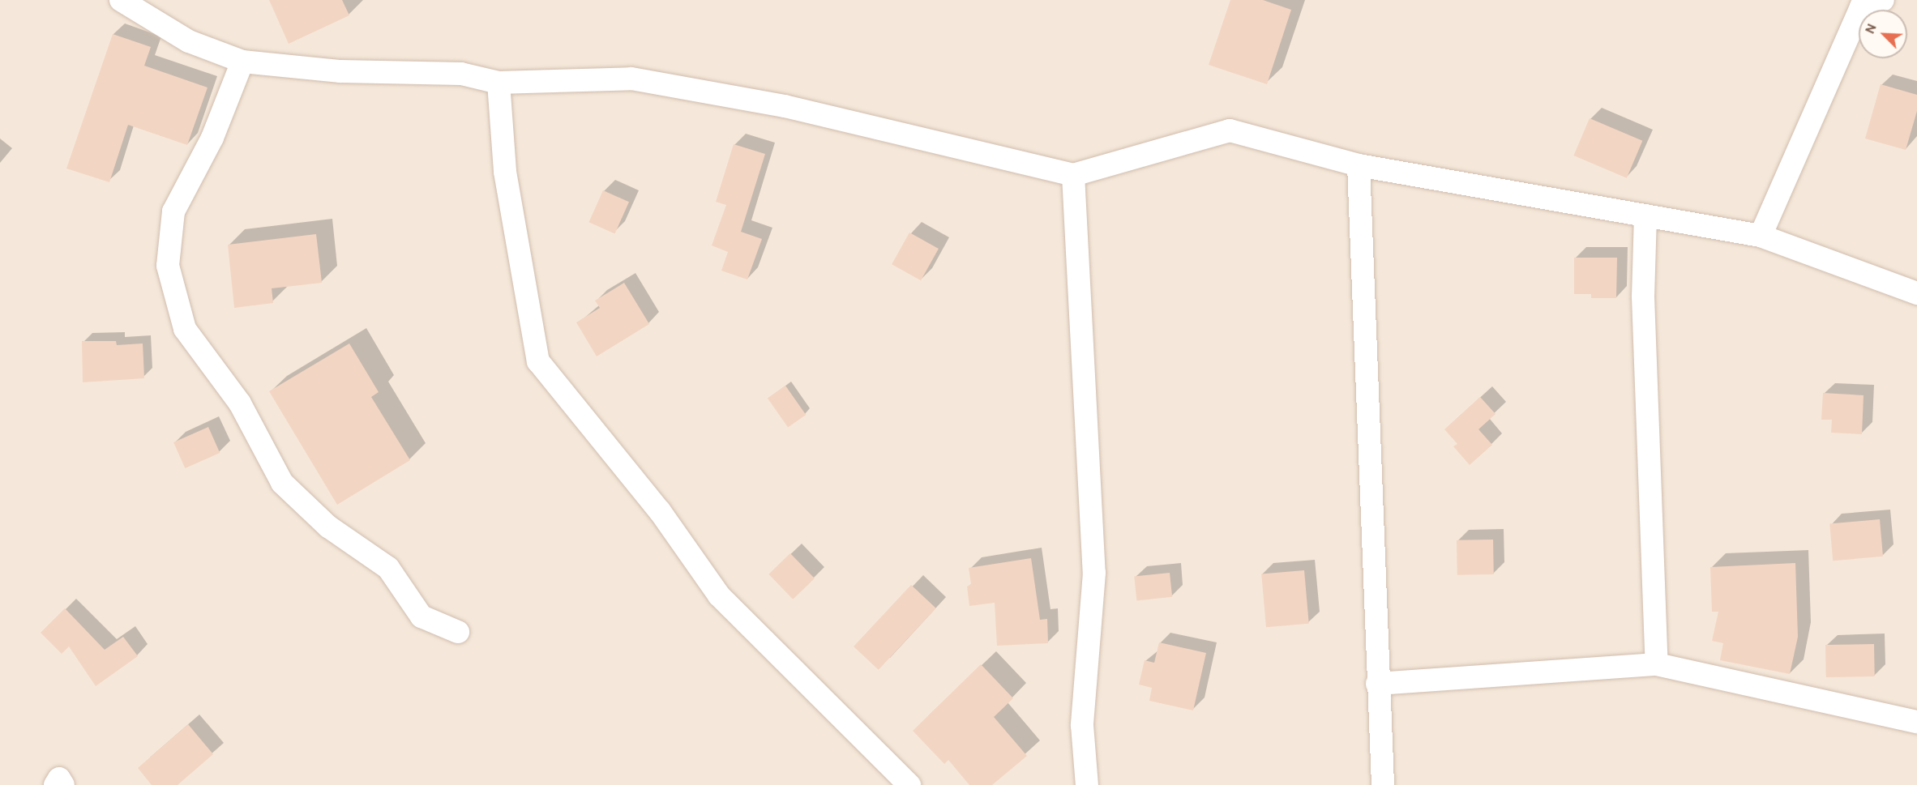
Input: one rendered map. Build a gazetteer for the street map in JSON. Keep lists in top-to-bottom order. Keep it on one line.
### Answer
{"north":"top left"}
